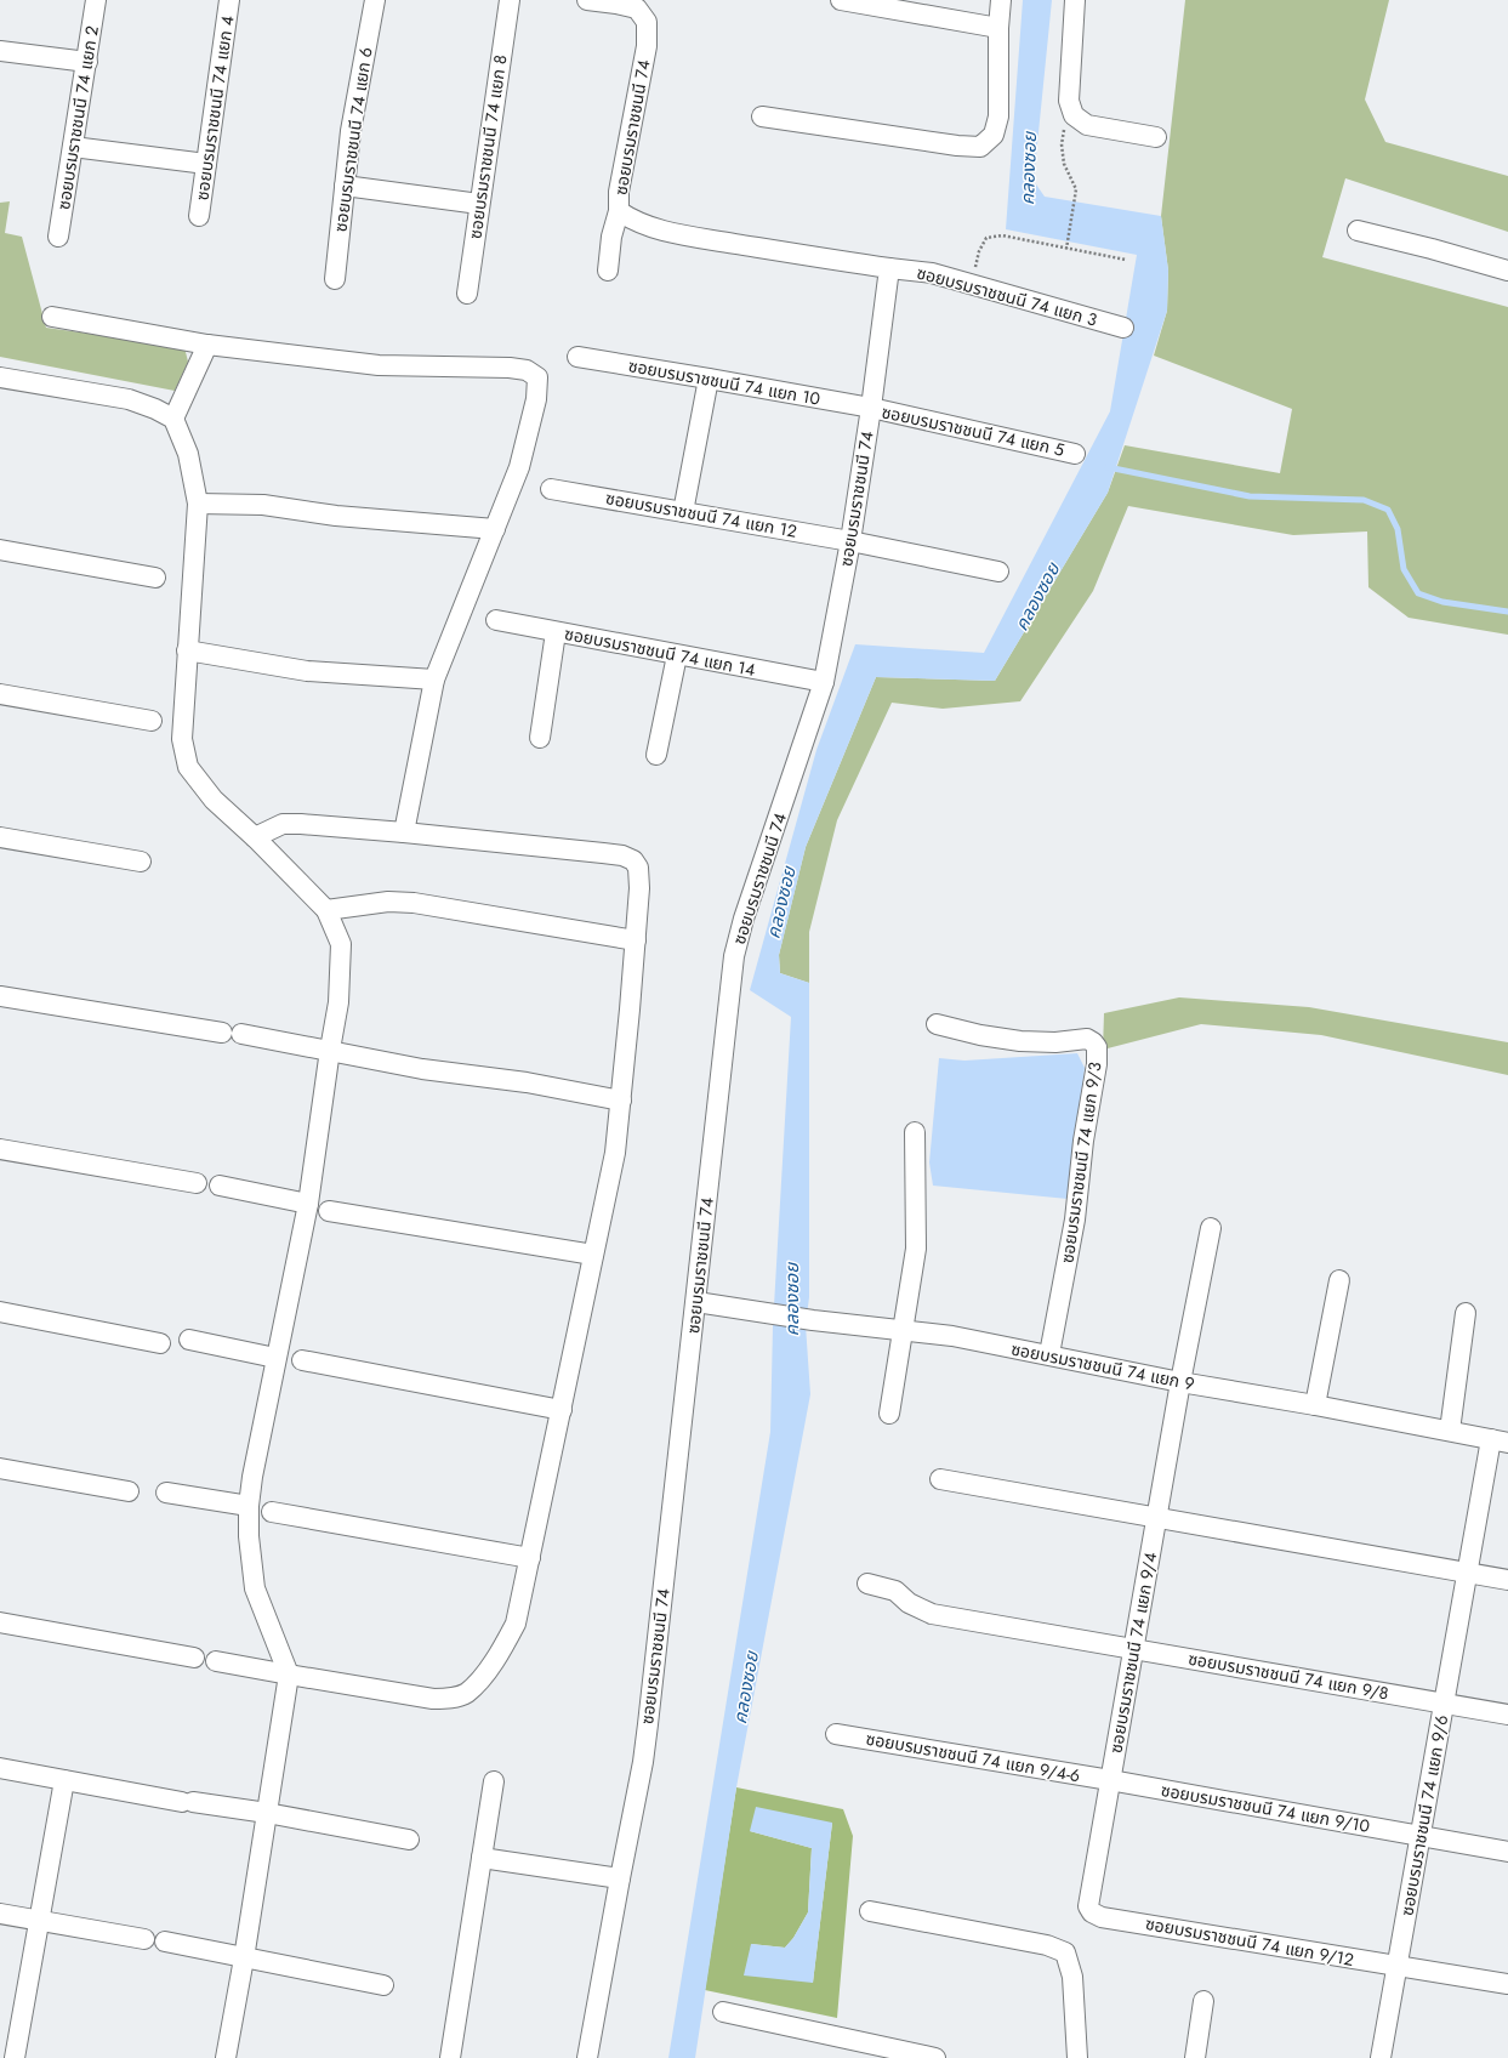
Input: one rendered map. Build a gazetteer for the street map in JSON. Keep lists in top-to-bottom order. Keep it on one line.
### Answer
{"streets":{"street":["ซอยบรมราชชนนี 74 แยก 4","ซอยบรมราชชนนี 74 แยก 2","ซอยบรมราชชนนี 74","ซอยบรมราชชนนี 74 แยก 6","ซอยบรมราชชนนี 74 แยก 8","ซอยบรมราชชนนี 74 แยก 3","ซอยบรมราชชนนี 74 แยก 10","ซอยบรมราชชนนี 74 แยก 5","ซอยบรมราชชนนี 74 แยก 12","ซอยบรมราชชนนี 74 แยก 14","ซอยบรมราชชนนี 74 แยก 9/3","ซอยบรมราชชนนี 74 แยก 9","ซอยบรมราชชนนี 74 แยก 9/4","ซอยบรมราชชนนี 74 แยก 9/8","ซอยบรมราชชนนี 74 แยก 9/4-6","ซอยบรมราชชนนี 74 แยก 9/10","ซอยบรมราชชนนี 74 แยก 9/6","ซอยบรมราชชนนี 74 แยก 9/12"]},"crossings":[["ซอยบรมราชชนนี 74","ซอยบรมราชชนนี 74 แยก 3"],["ซอยบรมราชชนนี 74","ซอยบรมราชชนนี 74 แยก 10"],["ซอยบรมราชชนนี 74","ซอยบรมราชชนนี 74 แยก 5"],["ซอยบรมราชชนนี 74","ซอยบรมราชชนนี 74 แยก 12"],["ซอยบรมราชชนนี 74","ซอยบรมราชชนนี 74 แยก 14"],["ซอยบรมราชชนนี 74","ซอยบรมราชชนนี 74 แยก 9"],["ซอยบรมราชชนนี 74 แยก 10","ซอยบรมราชชนนี 74 แยก 5"],["ซอยบรมราชชนนี 74 แยก 9/3","ซอยบรมราชชนนี 74 แยก 9"],["ซอยบรมราชชนนี 74 แยก 9","ซอยบรมราชชนนี 74 แยก 9/4"],["ซอยบรมราชชนนี 74 แยก 9","ซอยบรมราชชนนี 74 แยก 9/6"],["ซอยบรมราชชนนี 74 แยก 9/4","ซอยบรมราชชนนี 74 แยก 9/8"],["ซอยบรมราชชนนี 74 แยก 9/4","ซอยบรมราชชนนี 74 แยก 9/4-6"],["ซอยบรมราชชนนี 74 แยก 9/4","ซอยบรมราชชนนี 74 แยก 9/10"],["ซอยบรมราชชนนี 74 แยก 9/4","ซอยบรมราชชนนี 74 แยก 9/12"],["ซอยบรมราชชนนี 74 แยก 9/8","ซอยบรมราชชนนี 74 แยก 9/6"],["ซอยบรมราชชนนี 74 แยก 9/4-6","ซอยบรมราชชนนี 74 แยก 9/10"],["ซอยบรมราชชนนี 74 แยก 9/10","ซอยบรมราชชนนี 74 แยก 9/6"],["ซอยบรมราชชนนี 74 แยก 9/6","ซอยบรมราชชนนี 74 แยก 9/12"]],"water":["คลองซอย"]}
